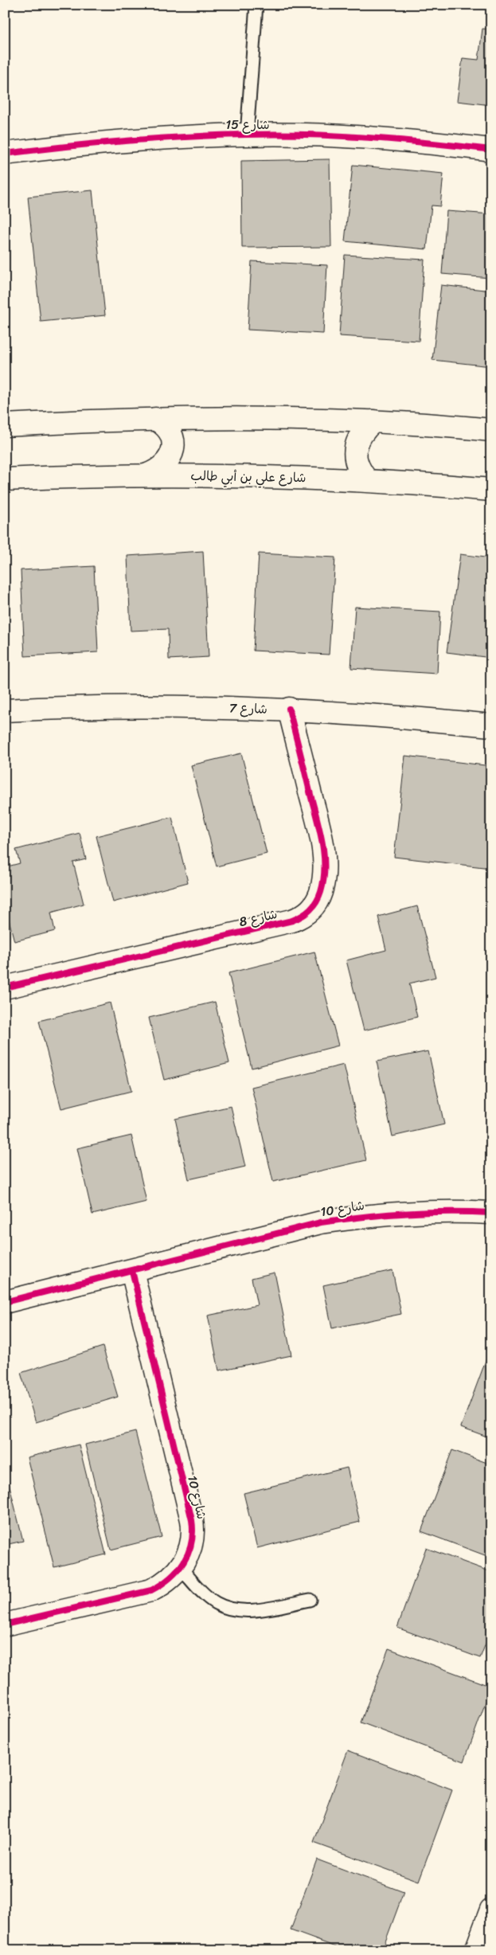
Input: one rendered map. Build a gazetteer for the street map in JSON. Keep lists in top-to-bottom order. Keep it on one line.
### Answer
{"streets":{"street":["شارع 15","شارع علي بن أبي طالب","شارع 7","شارع 8","شارع 10"]},"crossings":[["شارع 7","شارع 8"]]}
